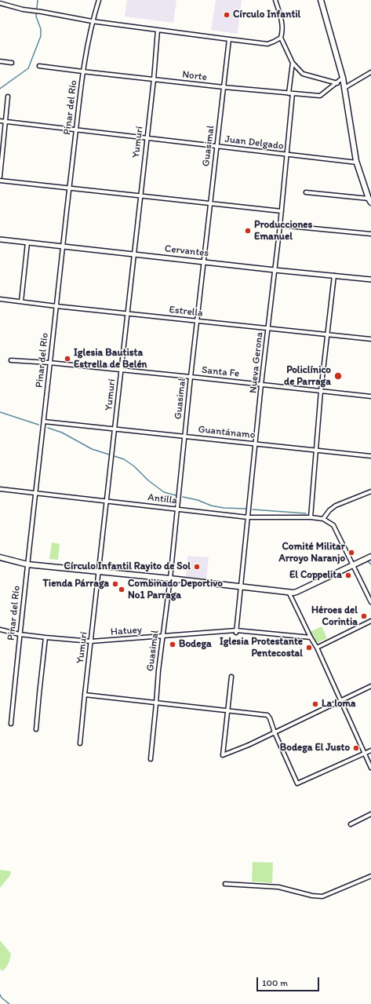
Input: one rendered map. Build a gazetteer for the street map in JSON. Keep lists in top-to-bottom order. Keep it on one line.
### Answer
{"streets":{"street":["Norte","Pinar del Río","Yumurí","Juan Delgado","Guasimal","Cervantes","Estrella","Nueva Gerona","Santa Fe","Guantánamo","Antilla","Hatuey"]},"crossings":[["Norte","Pinar del Río"],["Norte","Yumurí"],["Norte","Guasimal"],["Norte","Nueva Gerona"],["Pinar del Río","Juan Delgado"],["Pinar del Río","Cervantes"],["Pinar del Río","Estrella"],["Pinar del Río","Santa Fe"],["Pinar del Río","Guantánamo"],["Pinar del Río","Antilla"],["Pinar del Río","Hatuey"],["Yumurí","Juan Delgado"],["Yumurí","Cervantes"],["Yumurí","Estrella"],["Yumurí","Santa Fe"],["Yumurí","Guantánamo"],["Yumurí","Antilla"],["Yumurí","Hatuey"],["Juan Delgado","Guasimal"],["Juan Delgado","Nueva Gerona"],["Guasimal","Cervantes"],["Guasimal","Estrella"],["Guasimal","Santa Fe"],["Guasimal","Guantánamo"],["Guasimal","Antilla"],["Guasimal","Hatuey"],["Cervantes","Nueva Gerona"],["Estrella","Nueva Gerona"],["Nueva Gerona","Santa Fe"],["Nueva Gerona","Guantánamo"],["Nueva Gerona","Antilla"],["Nueva Gerona","Hatuey"]],"places":["Círculo Infantil","Producciones Emanuel","Iglesia Bautista Estrella de Belén","Policlínico de Parraga","Comité Militar Arroyo Naranjo","Círculo Infantil Rayito de Sol","El Coppelita","Tienda Párraga","Combinado Deportivo No1 Parraga","Héroes del Corintia","Bodega","Iglesia Protestante Pentecostal","La loma","Bodega El Justo"],"scale_bar":"100 m"}
